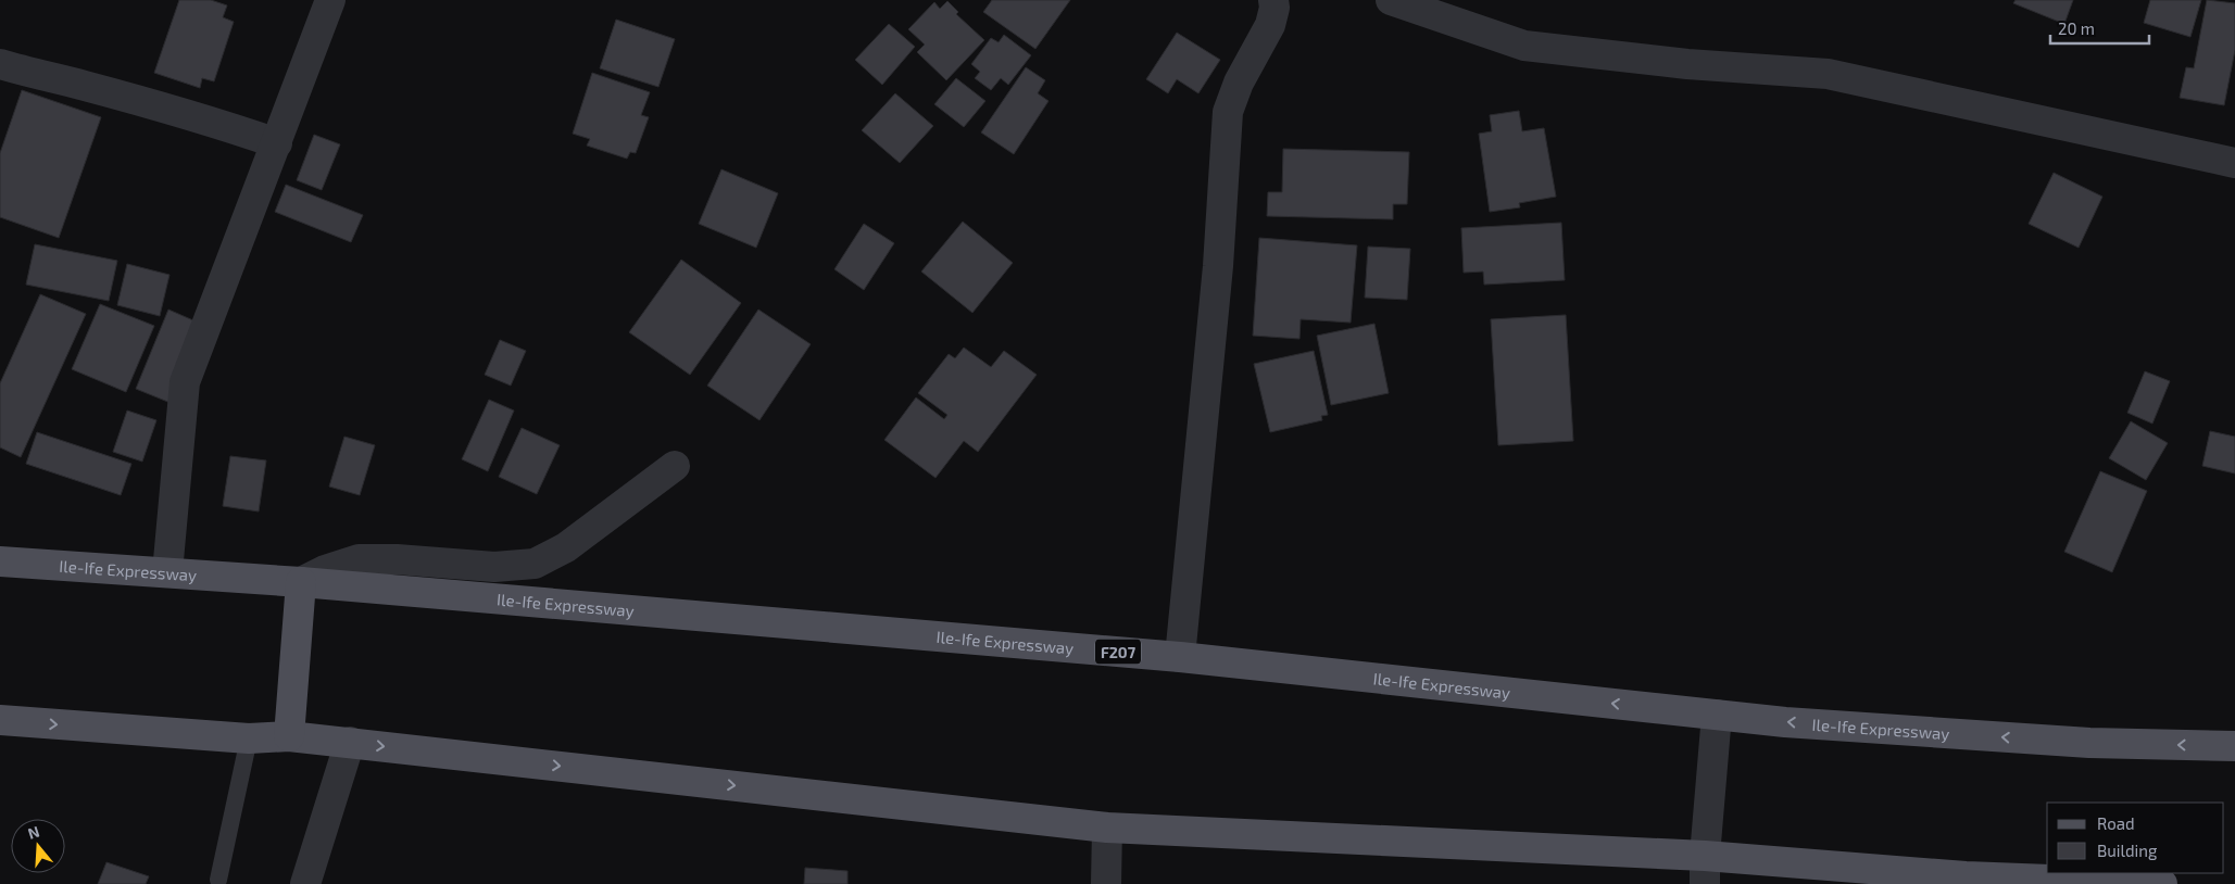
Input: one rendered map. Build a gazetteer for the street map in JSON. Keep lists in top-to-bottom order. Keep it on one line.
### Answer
{"streets":{"main road":["Ile-Ife Expressway","F207"]},"legend":["Road","Building"],"scale_bar":"20 m","north":"top"}
